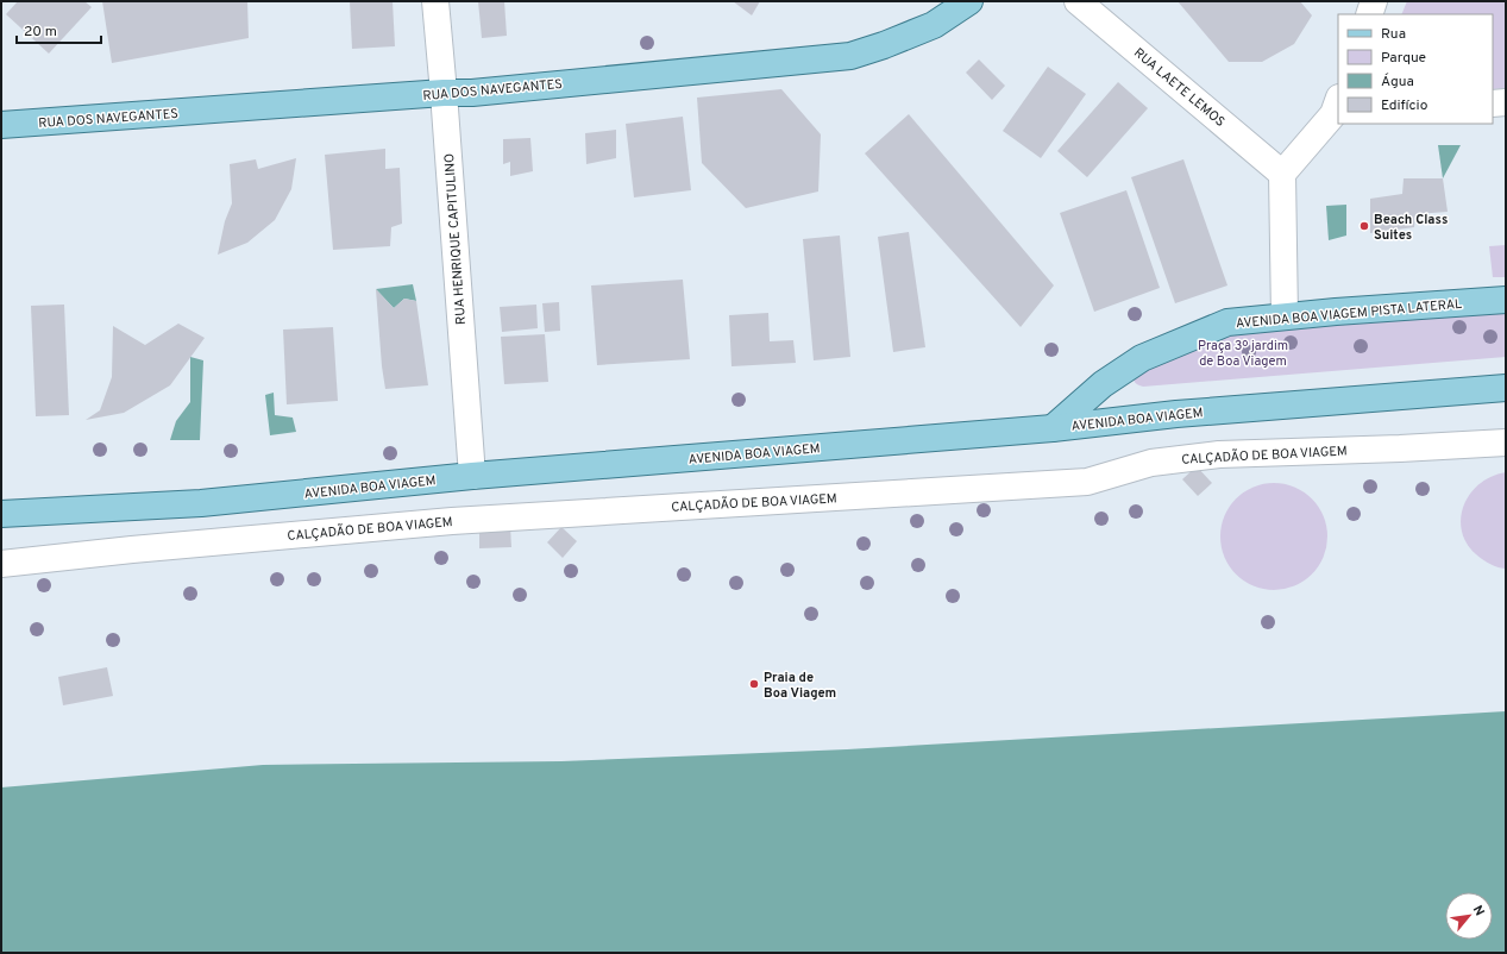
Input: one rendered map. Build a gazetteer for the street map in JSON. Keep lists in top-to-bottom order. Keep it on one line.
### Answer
{"streets":{"main road":["RUA DOS NAVEGANTES","AVENIDA BOA VIAGEM PISTA LATERAL","AVENIDA BOA VIAGEM"],"street":["RUA LAETE LEMOS","RUA HENRIQUE CAPITULINO","CALÇADÃO DE BOA VIAGEM"]},"crossings":[["RUA DOS NAVEGANTES","RUA HENRIQUE CAPITULINO"],["RUA HENRIQUE CAPITULINO","AVENIDA BOA VIAGEM"],["AVENIDA BOA VIAGEM PISTA LATERAL","AVENIDA BOA VIAGEM"]],"parks":["Praça 3º jardim de Boa Viagem"],"places":["Beach Class Suites","Praia de Boa Viagem"],"legend":["Rua","Parque","Água","Edifício"],"scale_bar":"20 m","north":"top right"}
